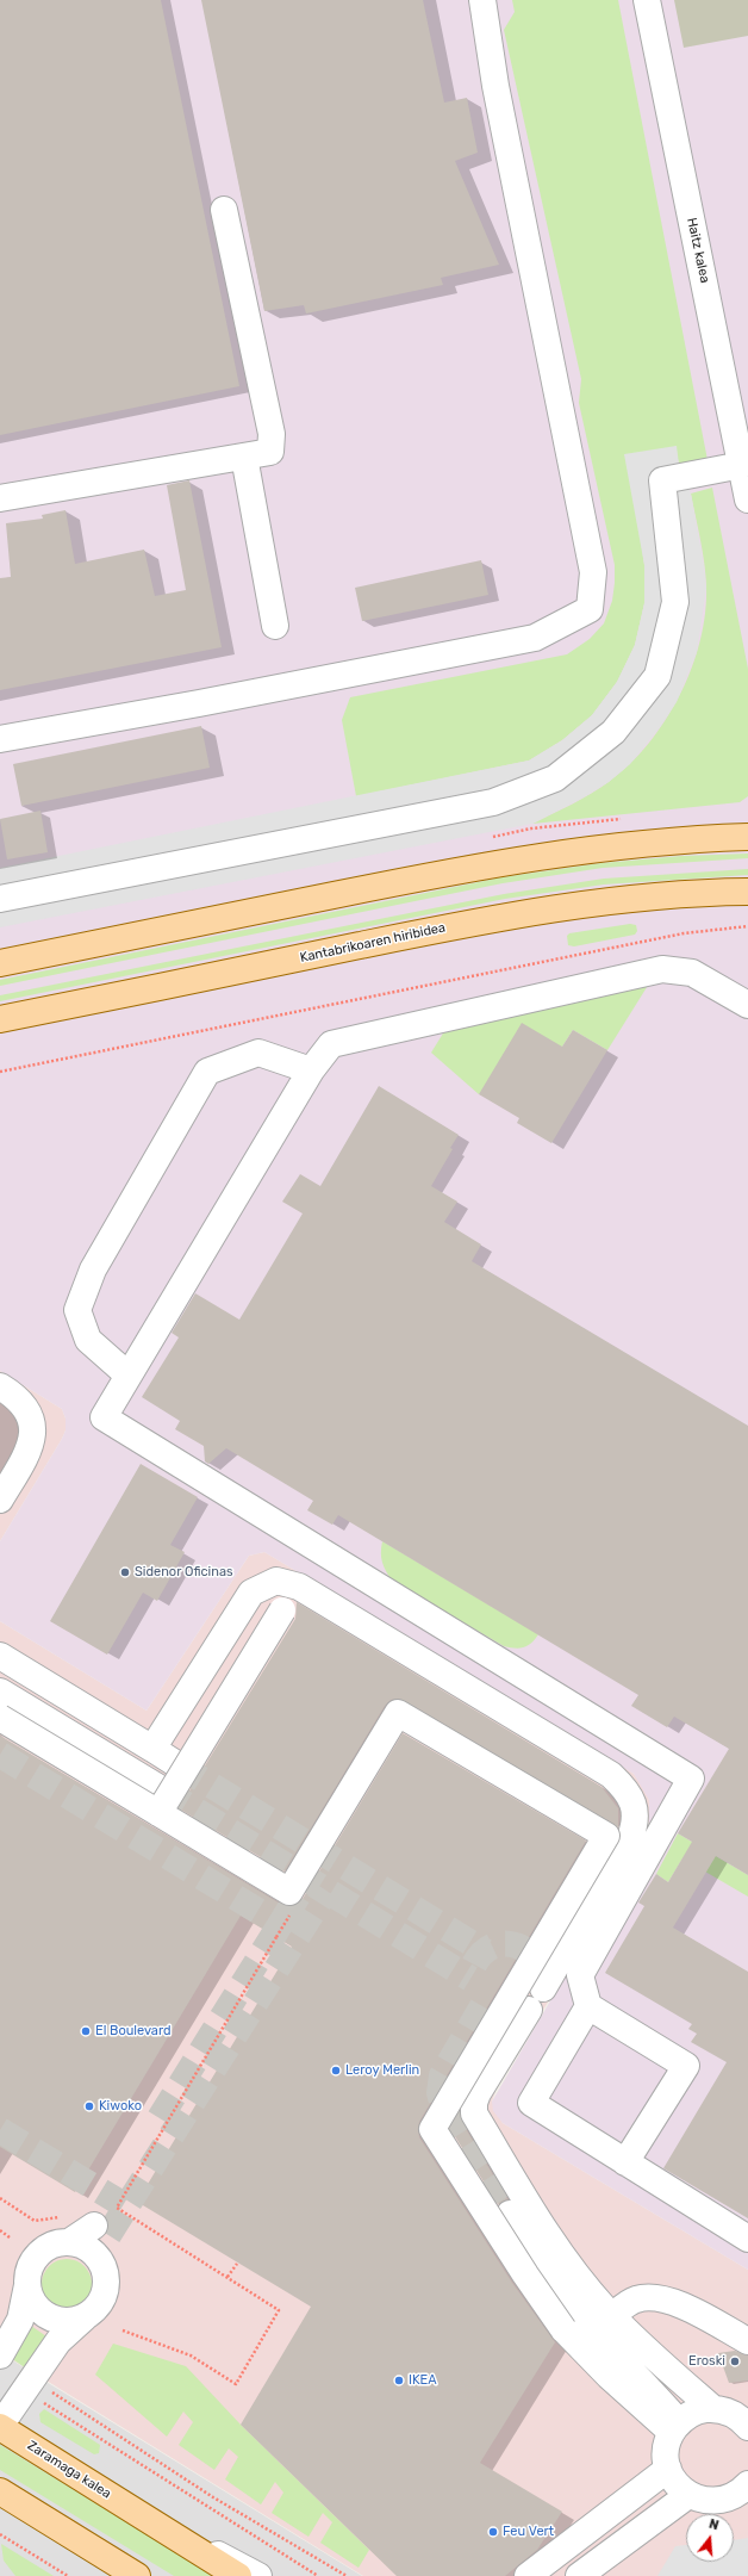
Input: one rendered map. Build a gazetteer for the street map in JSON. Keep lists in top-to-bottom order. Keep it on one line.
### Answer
{"streets":{"main road":["Kantabrikoaren hiribidea","Zaramaga kalea"],"street":["Haitz kalea"]},"places":["Sidenor Oficinas","El Boulevard","Leroy Merlin","Kiwoko","Eroski","IKEA","Feu Vert"],"north":"top"}
